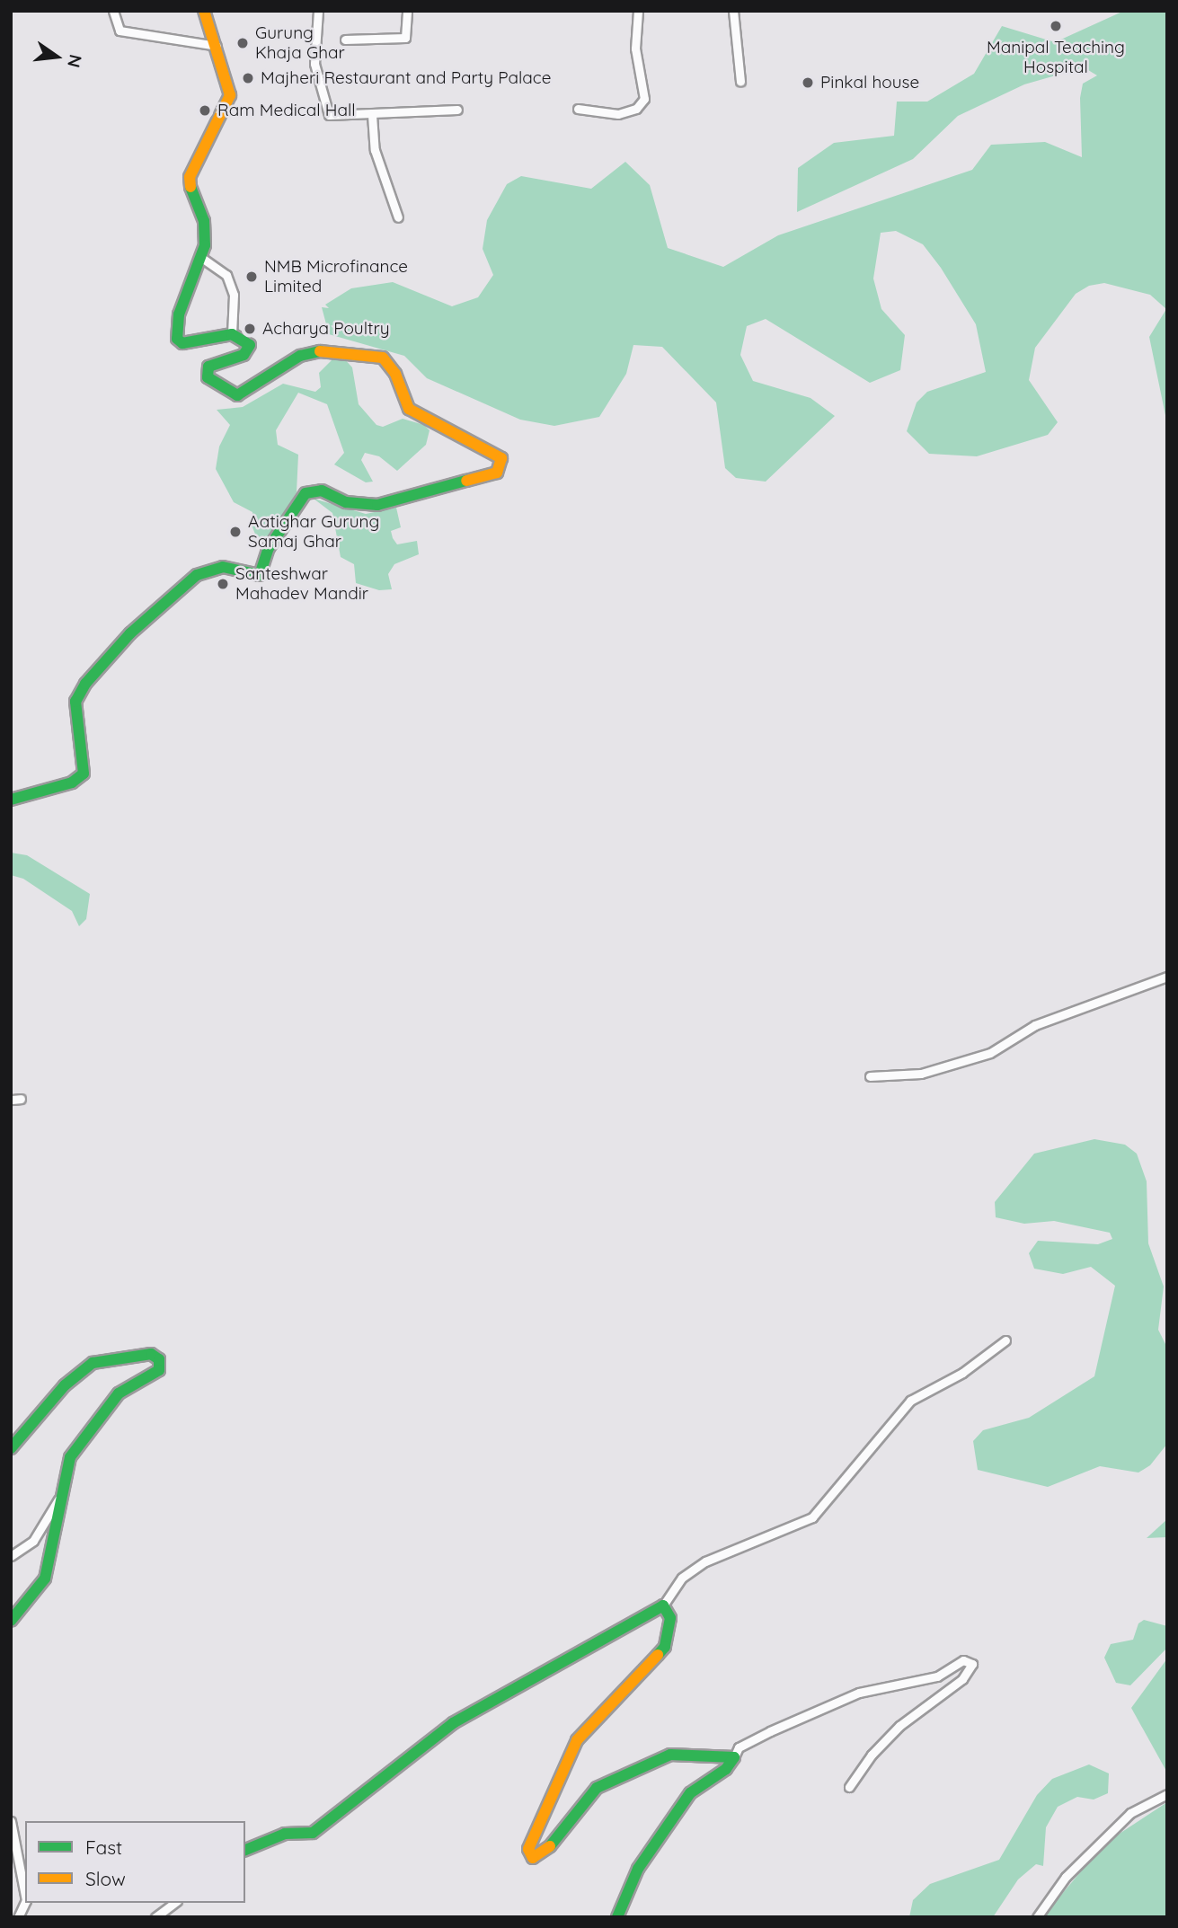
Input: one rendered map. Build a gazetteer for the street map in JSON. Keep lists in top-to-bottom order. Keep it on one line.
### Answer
{"places":["Manipal Teaching Hospital","Gurung Khaja Ghar","Majheri Restaurant and Party Palace","Pinkal house","Ram Medical Hall","NMB Microfinance Limited","Acharya Poultry","Aatighar Gurung Samaj Ghar","Santeshwar Mahadev Mandir"],"legend":["Fast","Slow"],"north":"right"}
